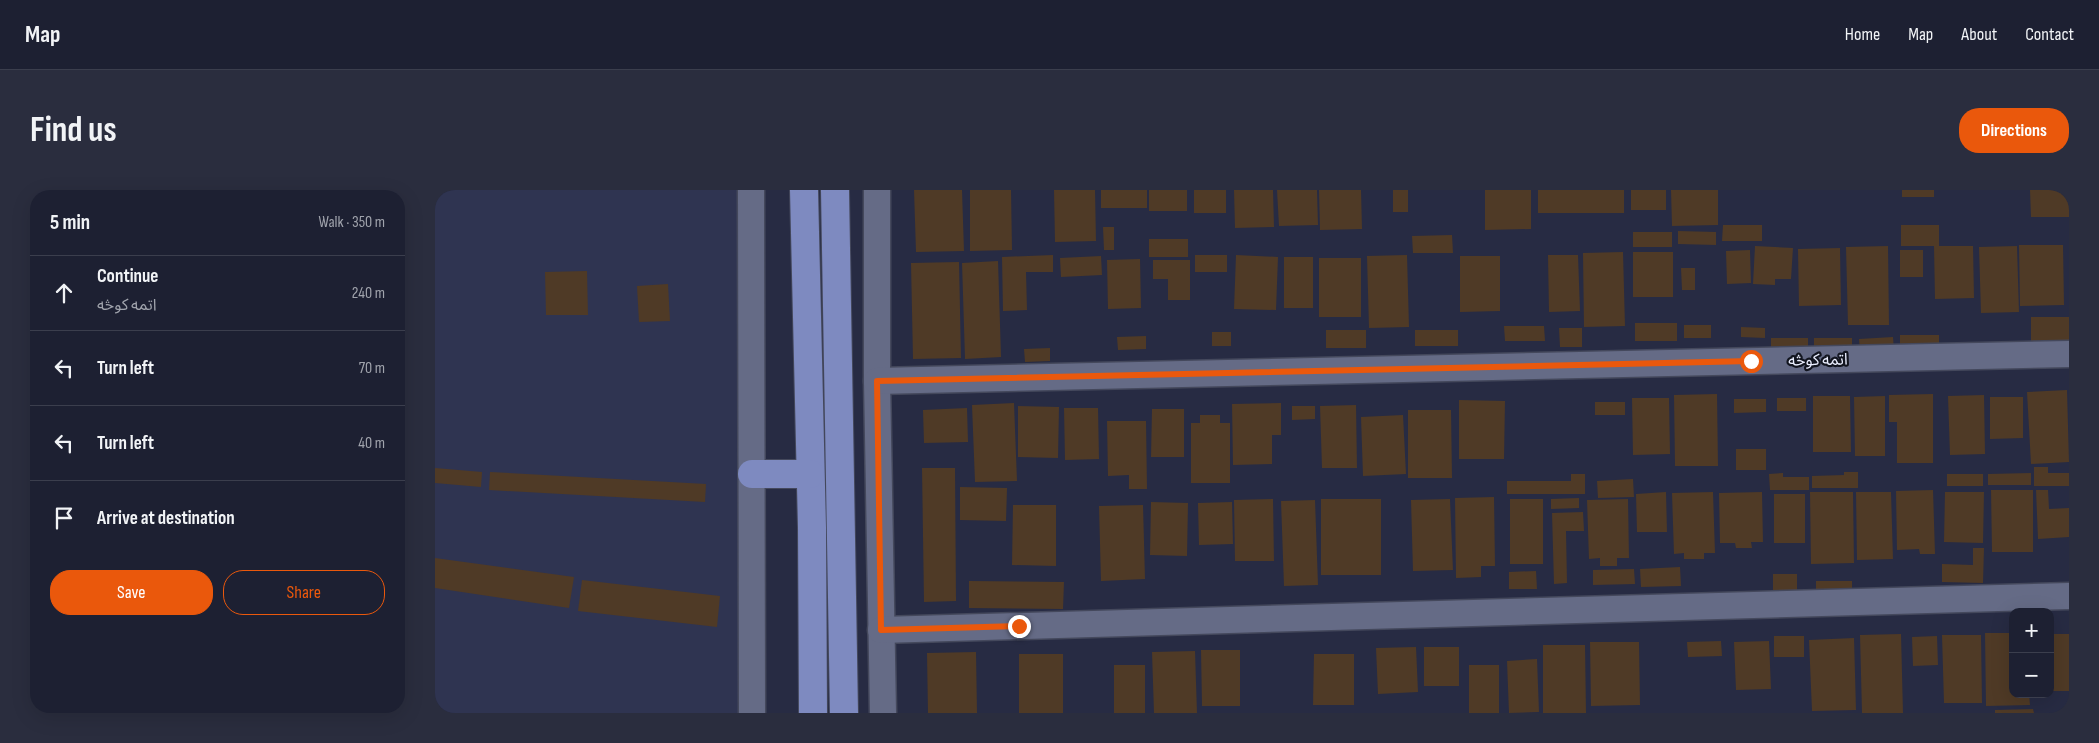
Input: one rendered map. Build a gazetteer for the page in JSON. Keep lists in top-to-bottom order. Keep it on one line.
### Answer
{"streets":{"street":["اتمه کوڅه"]},"page":{"header":"Map","nav":["Home","Map","About","Contact"],"buttons":["Directions",["Save","Share"]],"title":"Find us","heading":["5 min","Walk · 350 m"],"list":[["Continue","اتمه کوڅه","240 m"],["Turn left","70 m"],["Turn left","40 m"],"Arrive at destination"],"map_buttons":["+","−"]}}
